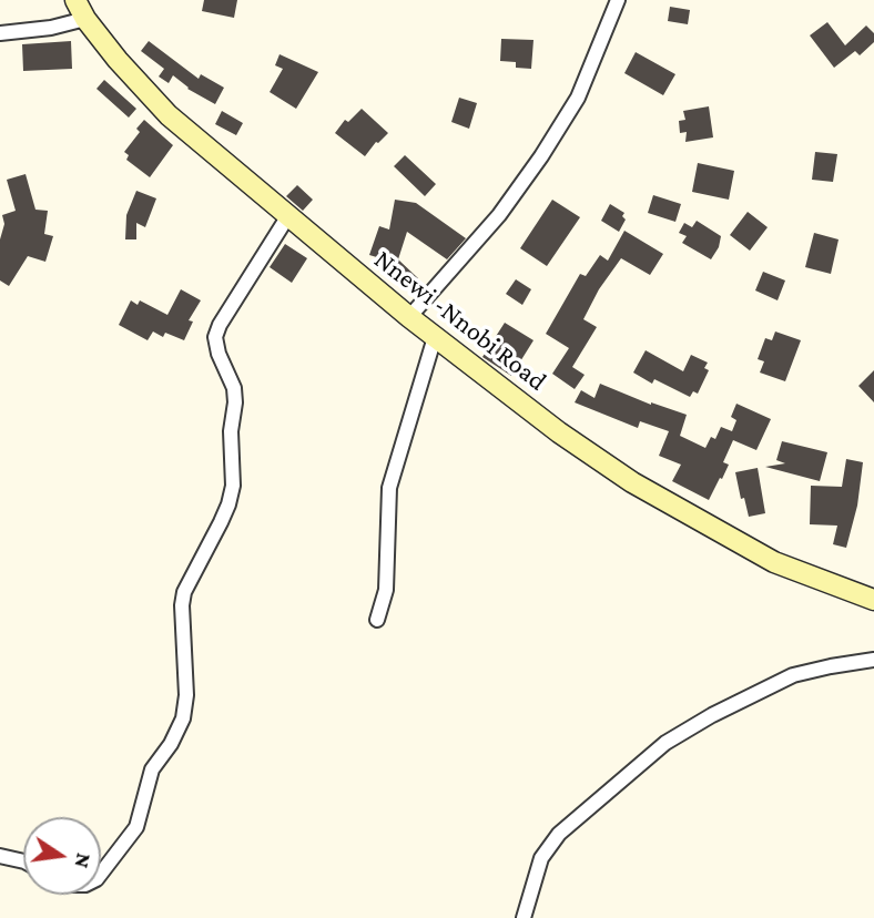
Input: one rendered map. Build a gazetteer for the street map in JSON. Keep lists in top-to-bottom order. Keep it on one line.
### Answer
{"streets":{"main road":["Nnewi -Nnobi Road"]},"north":"right"}
